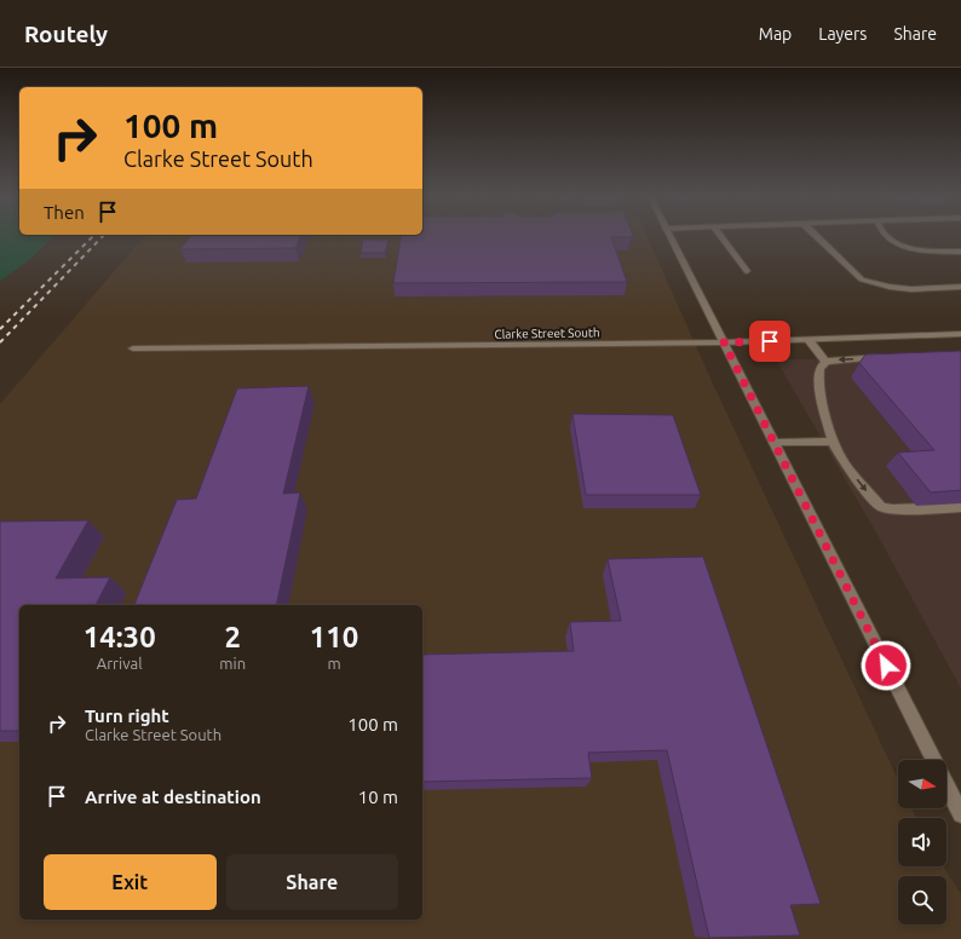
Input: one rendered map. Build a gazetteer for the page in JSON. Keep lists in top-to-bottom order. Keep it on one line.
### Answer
{"streets":{"street":["Clarke Street South"]},"north":"right","page":{"header":"Routely","nav":["Map","Layers","Share"],"turn":["100 m","Clarke Street South"],"then":"Then","eta":["14:30","Arrival","2","min","110","m"],"list":[{"name":"Turn right","note":"Clarke Street South","value":"100 m"},{"name":"Arrive at destination","value":"10 m"}],"buttons":["Exit","Share"]}}
